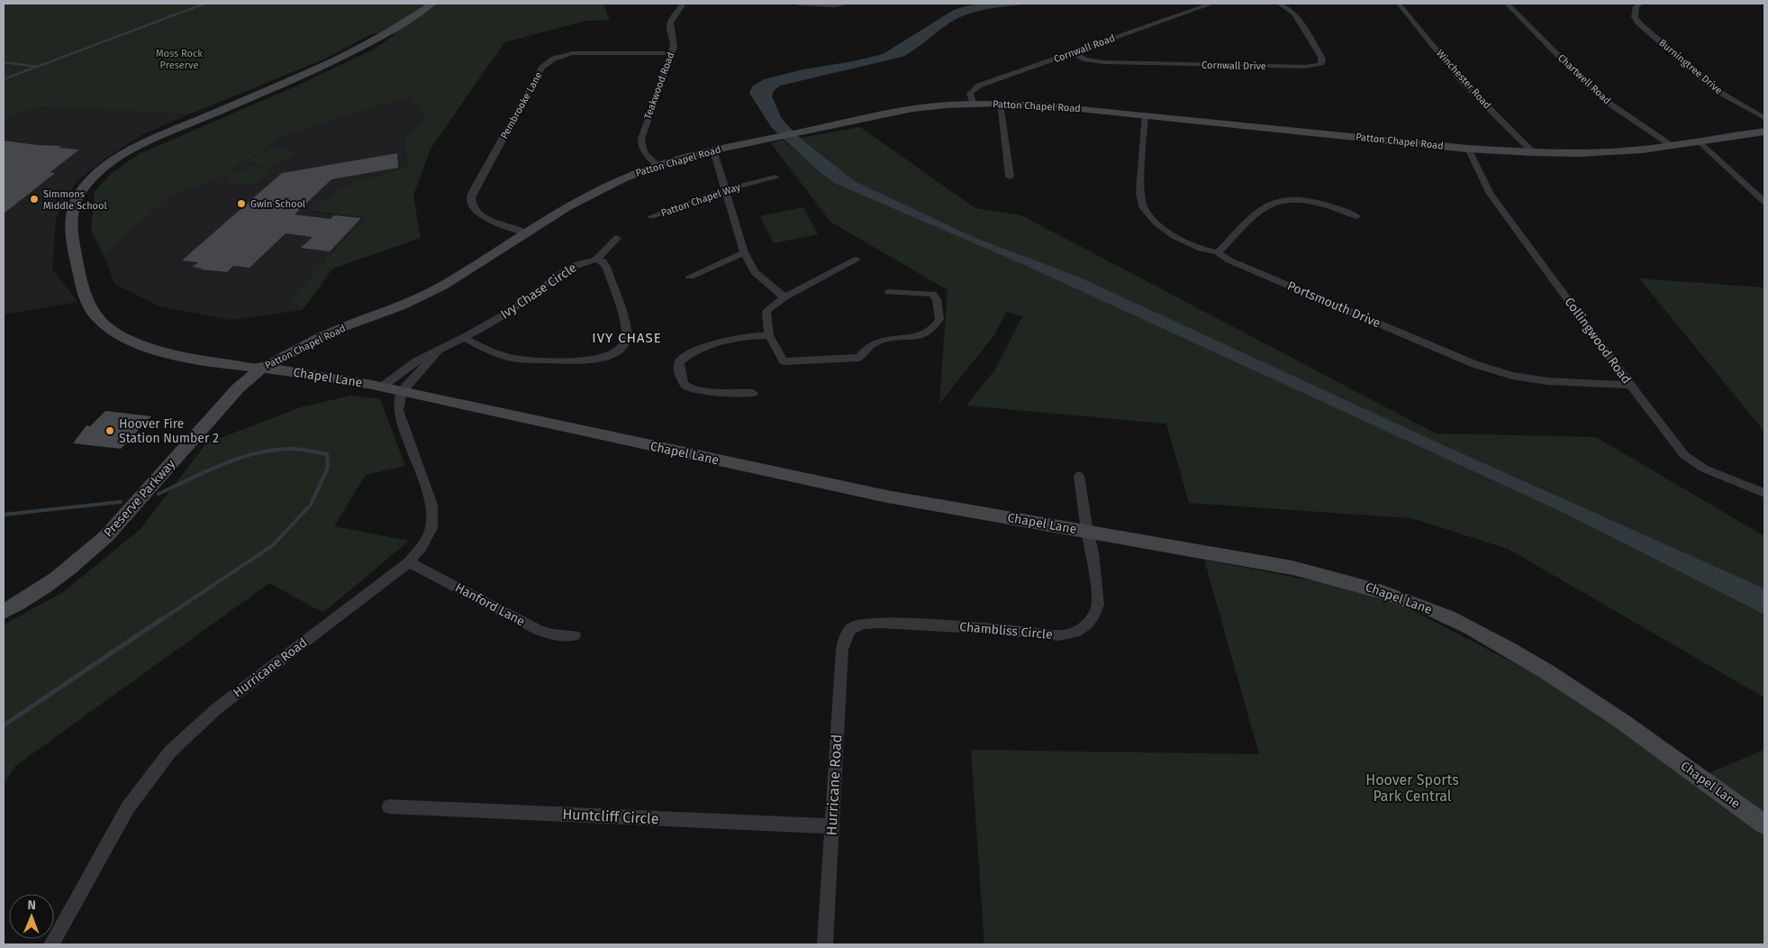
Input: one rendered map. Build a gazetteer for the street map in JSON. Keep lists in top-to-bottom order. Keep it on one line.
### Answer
{"streets":{"street":["Cornwall Road","Cornwall Drive","Burningtree Drive","Winchester Road","Chartwell Road","Teakwood Road","Pembrooke Lane","Patton Chapel Road","Patton Chapel Way","Ivy Chase Circle","Portsmouth Drive","Collingwood Road","Chapel Lane","Preserve Parkway","Hanford Lane","Chambliss Circle","Hurricane Road","Huntcliff Circle"]},"crossings":[["Cornwall Road","Cornwall Drive"],["Cornwall Road","Patton Chapel Road"],["Winchester Road","Patton Chapel Road"],["Chartwell Road","Patton Chapel Road"],["Teakwood Road","Pembrooke Lane"],["Teakwood Road","Patton Chapel Road"],["Pembrooke Lane","Patton Chapel Road"],["Patton Chapel Road","Portsmouth Drive"],["Patton Chapel Road","Collingwood Road"],["Patton Chapel Road","Chapel Lane"],["Patton Chapel Road","Preserve Parkway"],["Ivy Chase Circle","Chapel Lane"],["Ivy Chase Circle","Hurricane Road"],["Portsmouth Drive","Collingwood Road"],["Chapel Lane","Preserve Parkway"],["Chapel Lane","Chambliss Circle"],["Chapel Lane","Hurricane Road"],["Hanford Lane","Hurricane Road"],["Chambliss Circle","Hurricane Road"],["Hurricane Road","Huntcliff Circle"]],"districts":["IVY CHASE"],"parks":["Moss Rock Preserve","Hoover Sports Park Central"],"places":["Simmons Middle School","Gwin School","Hoover Fire Station Number 2"],"north":"top"}
